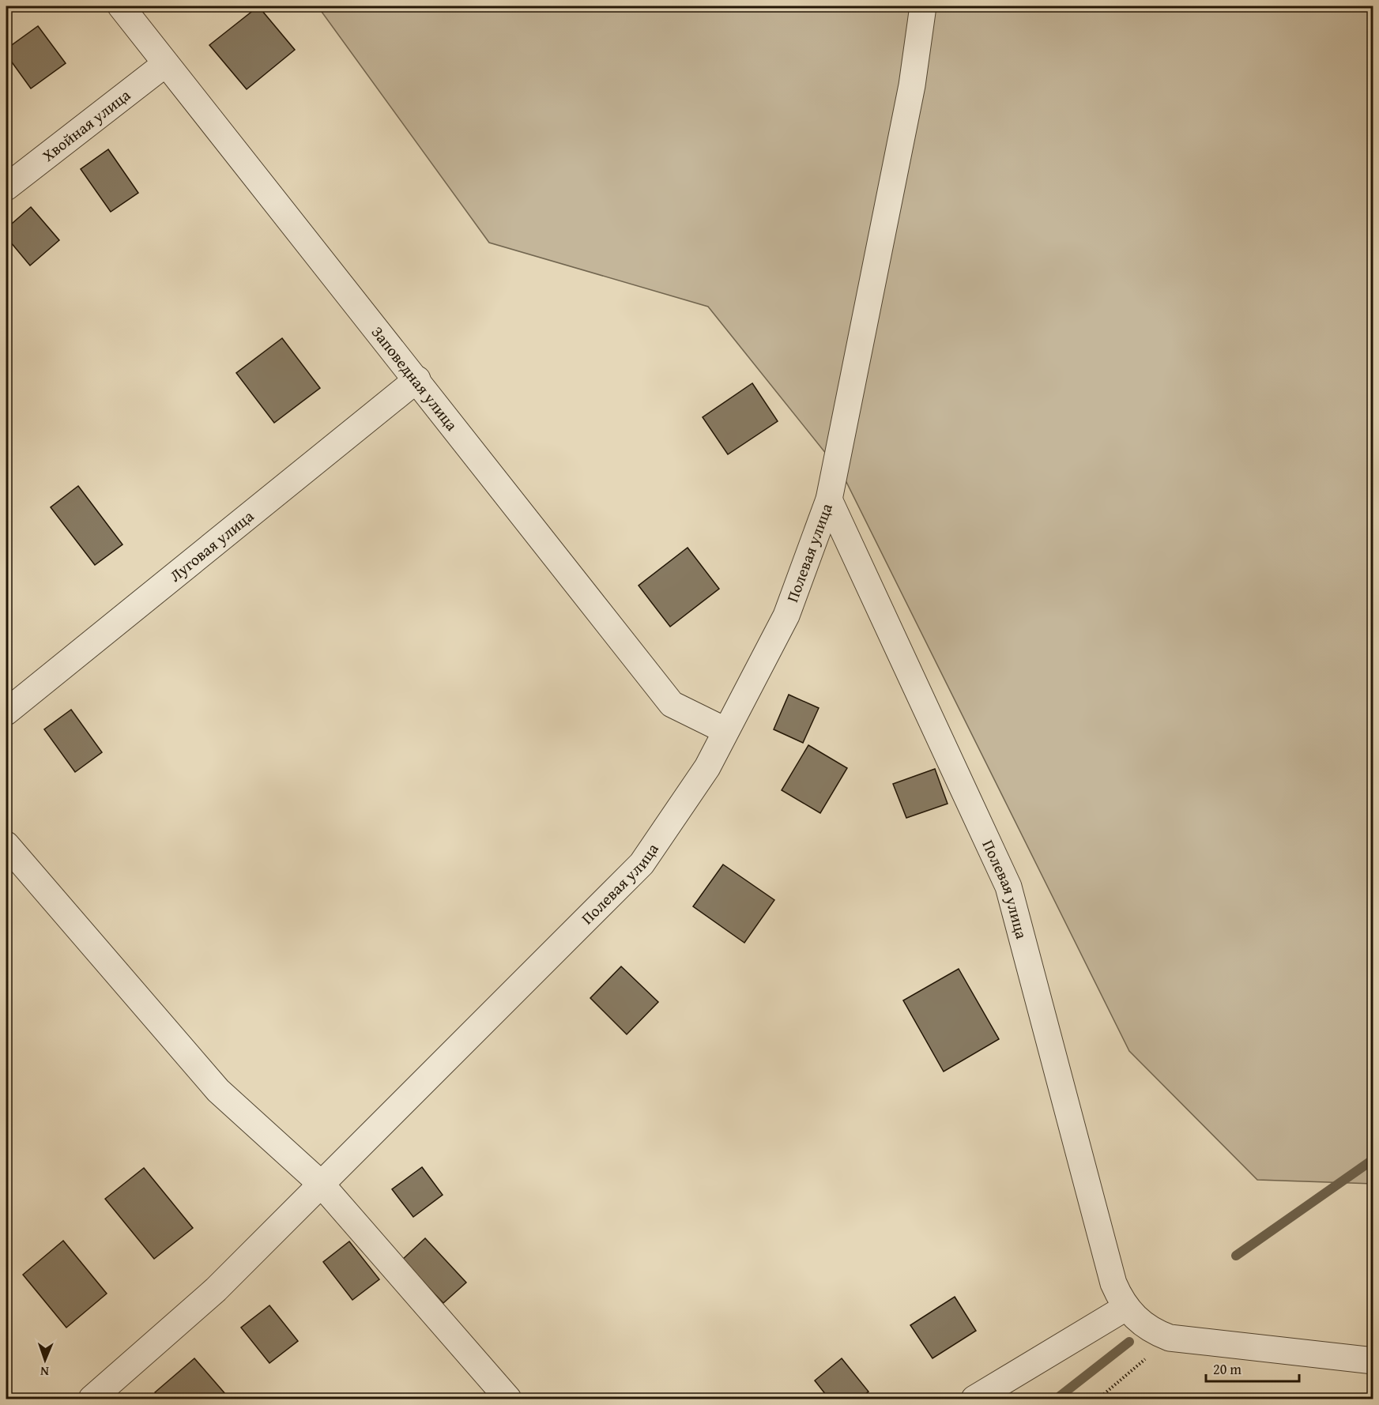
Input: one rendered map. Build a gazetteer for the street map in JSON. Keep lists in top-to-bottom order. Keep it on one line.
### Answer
{"streets":{"street":["Хвойная улица","Заповедная улица","Луговая улица","Полевая улица"]},"crossings":[["Хвойная улица","Заповедная улица"],["Заповедная улица","Луговая улица"],["Заповедная улица","Полевая улица"]],"scale_bar":"20 m","north":"bottom"}
